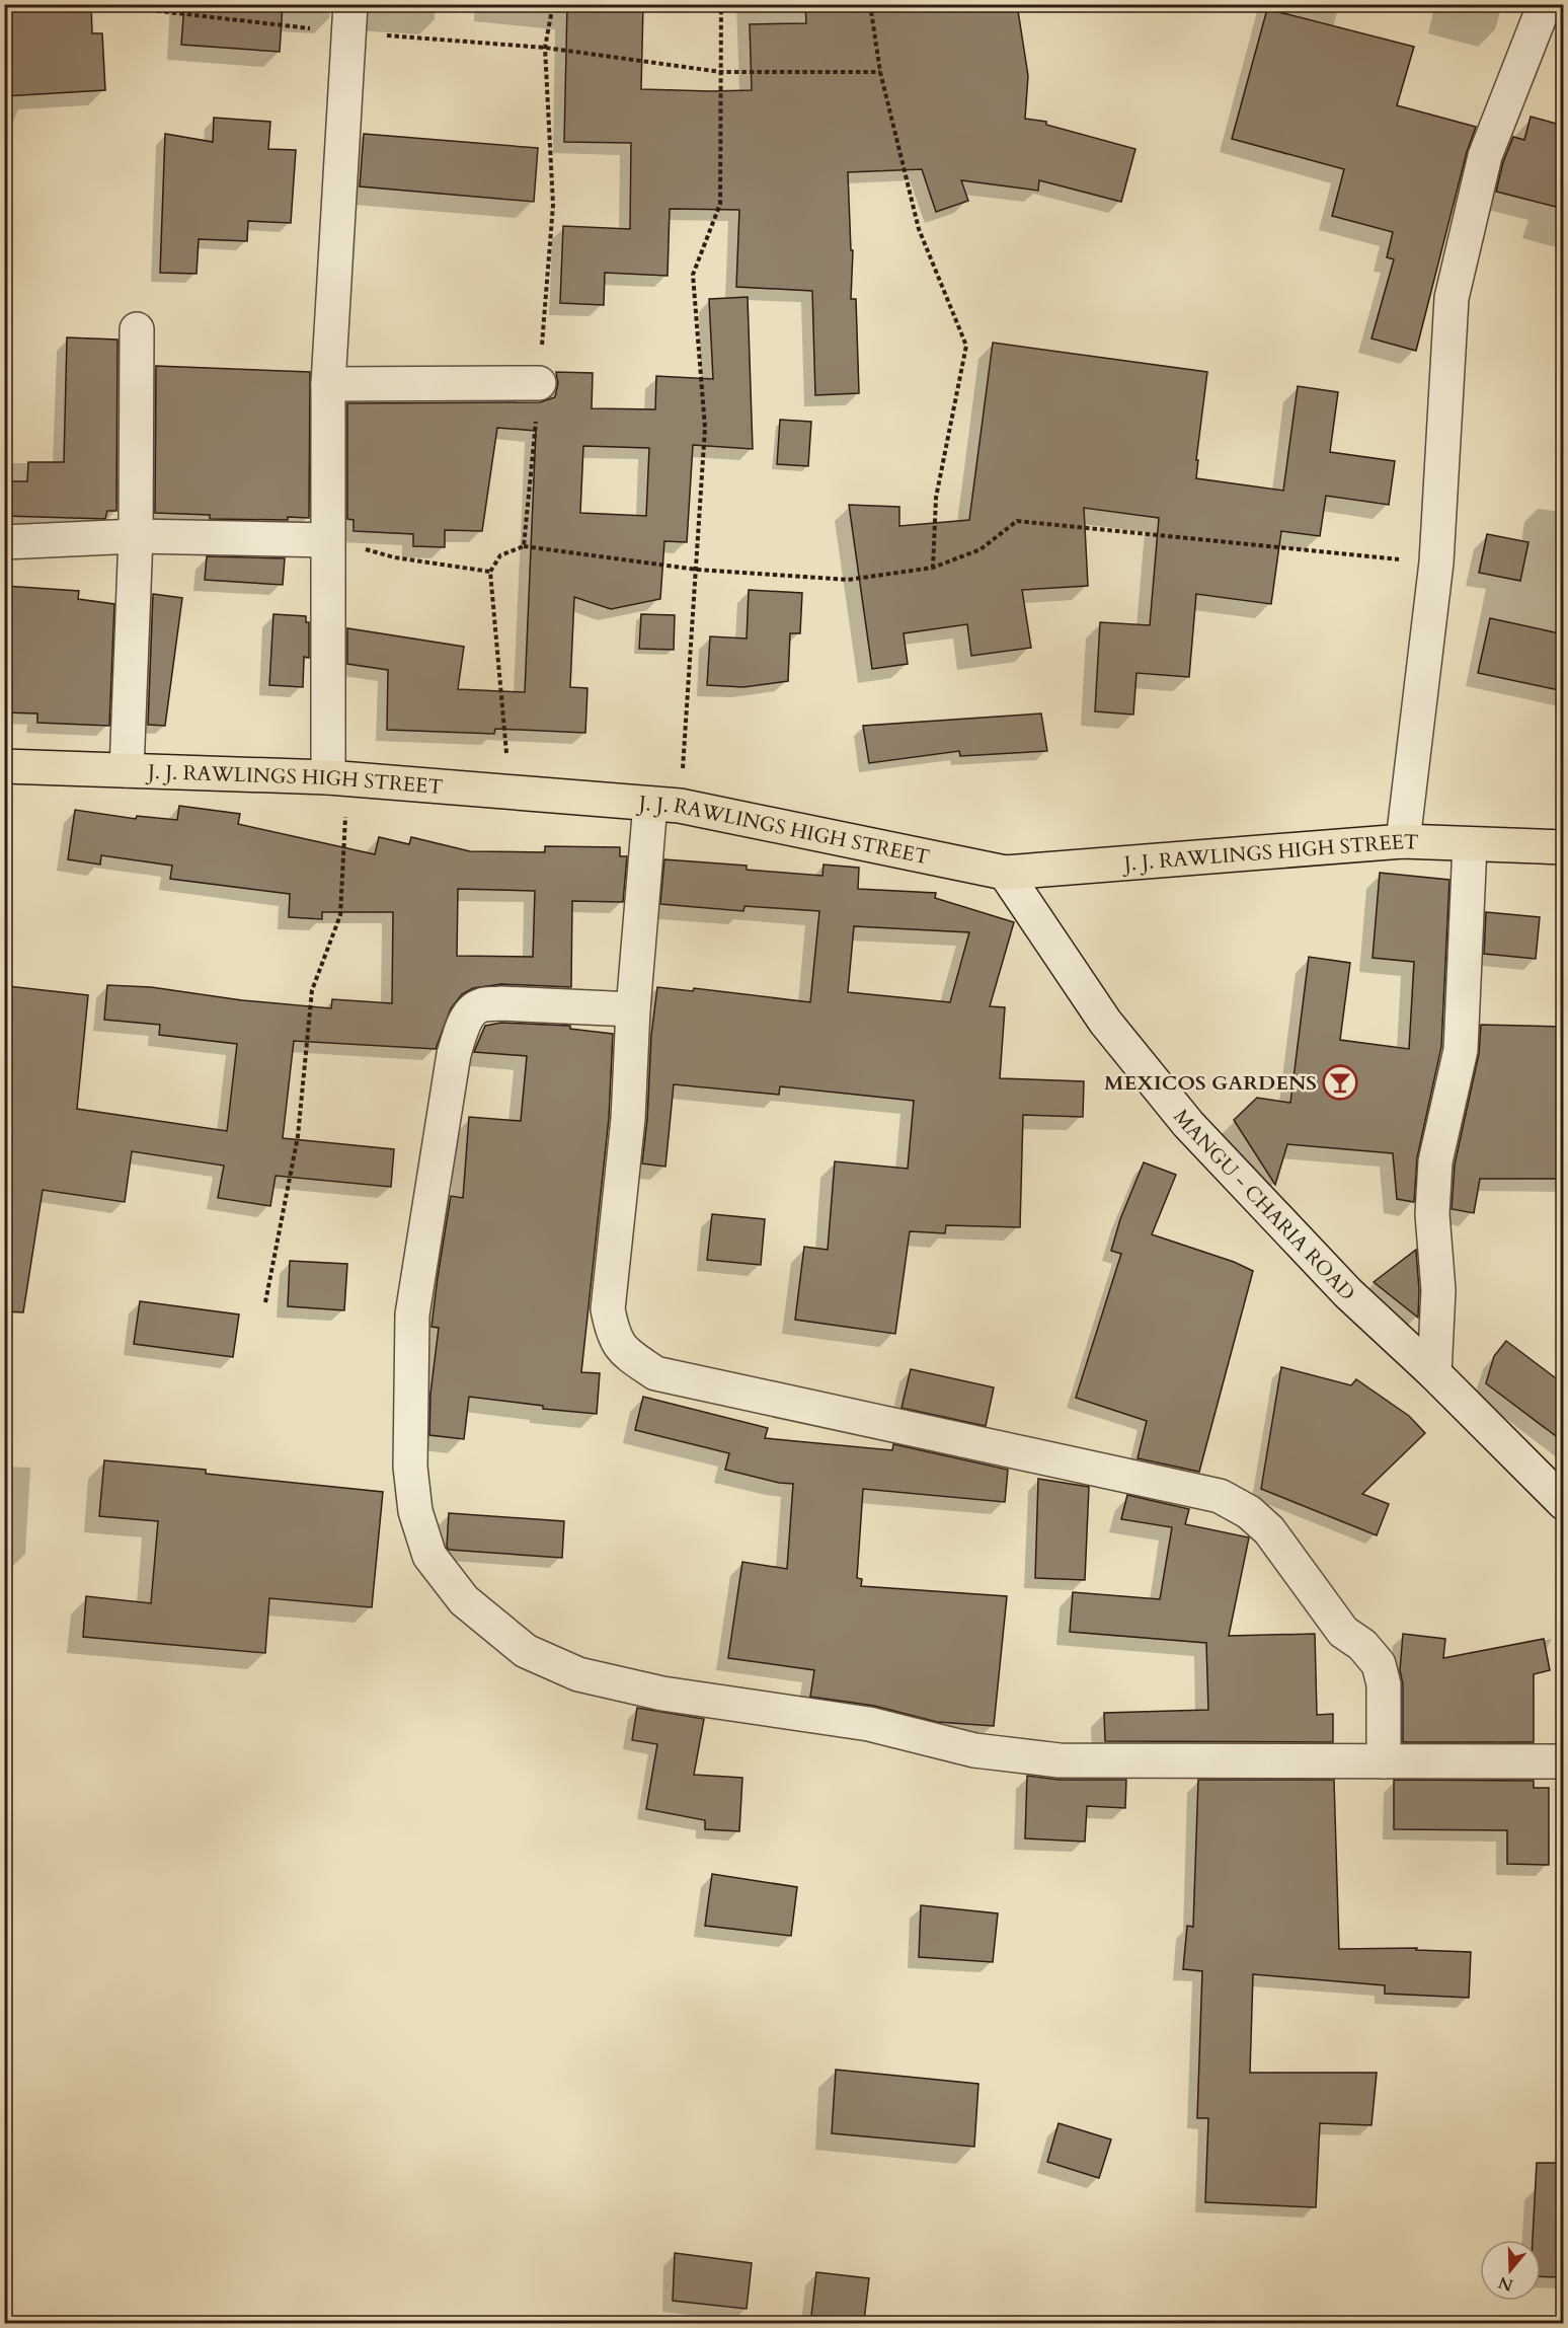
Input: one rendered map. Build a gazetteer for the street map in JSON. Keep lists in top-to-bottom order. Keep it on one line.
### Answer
{"streets":{"main road":["J. J. RAWLINGS HIGH STREET"],"street":["MANGU - CHARIA ROAD"]},"crossings":[["J. J. RAWLINGS HIGH STREET","MANGU - CHARIA ROAD"]],"places":{"bar":["MEXICOS GARDENS"]},"north":"bottom"}
